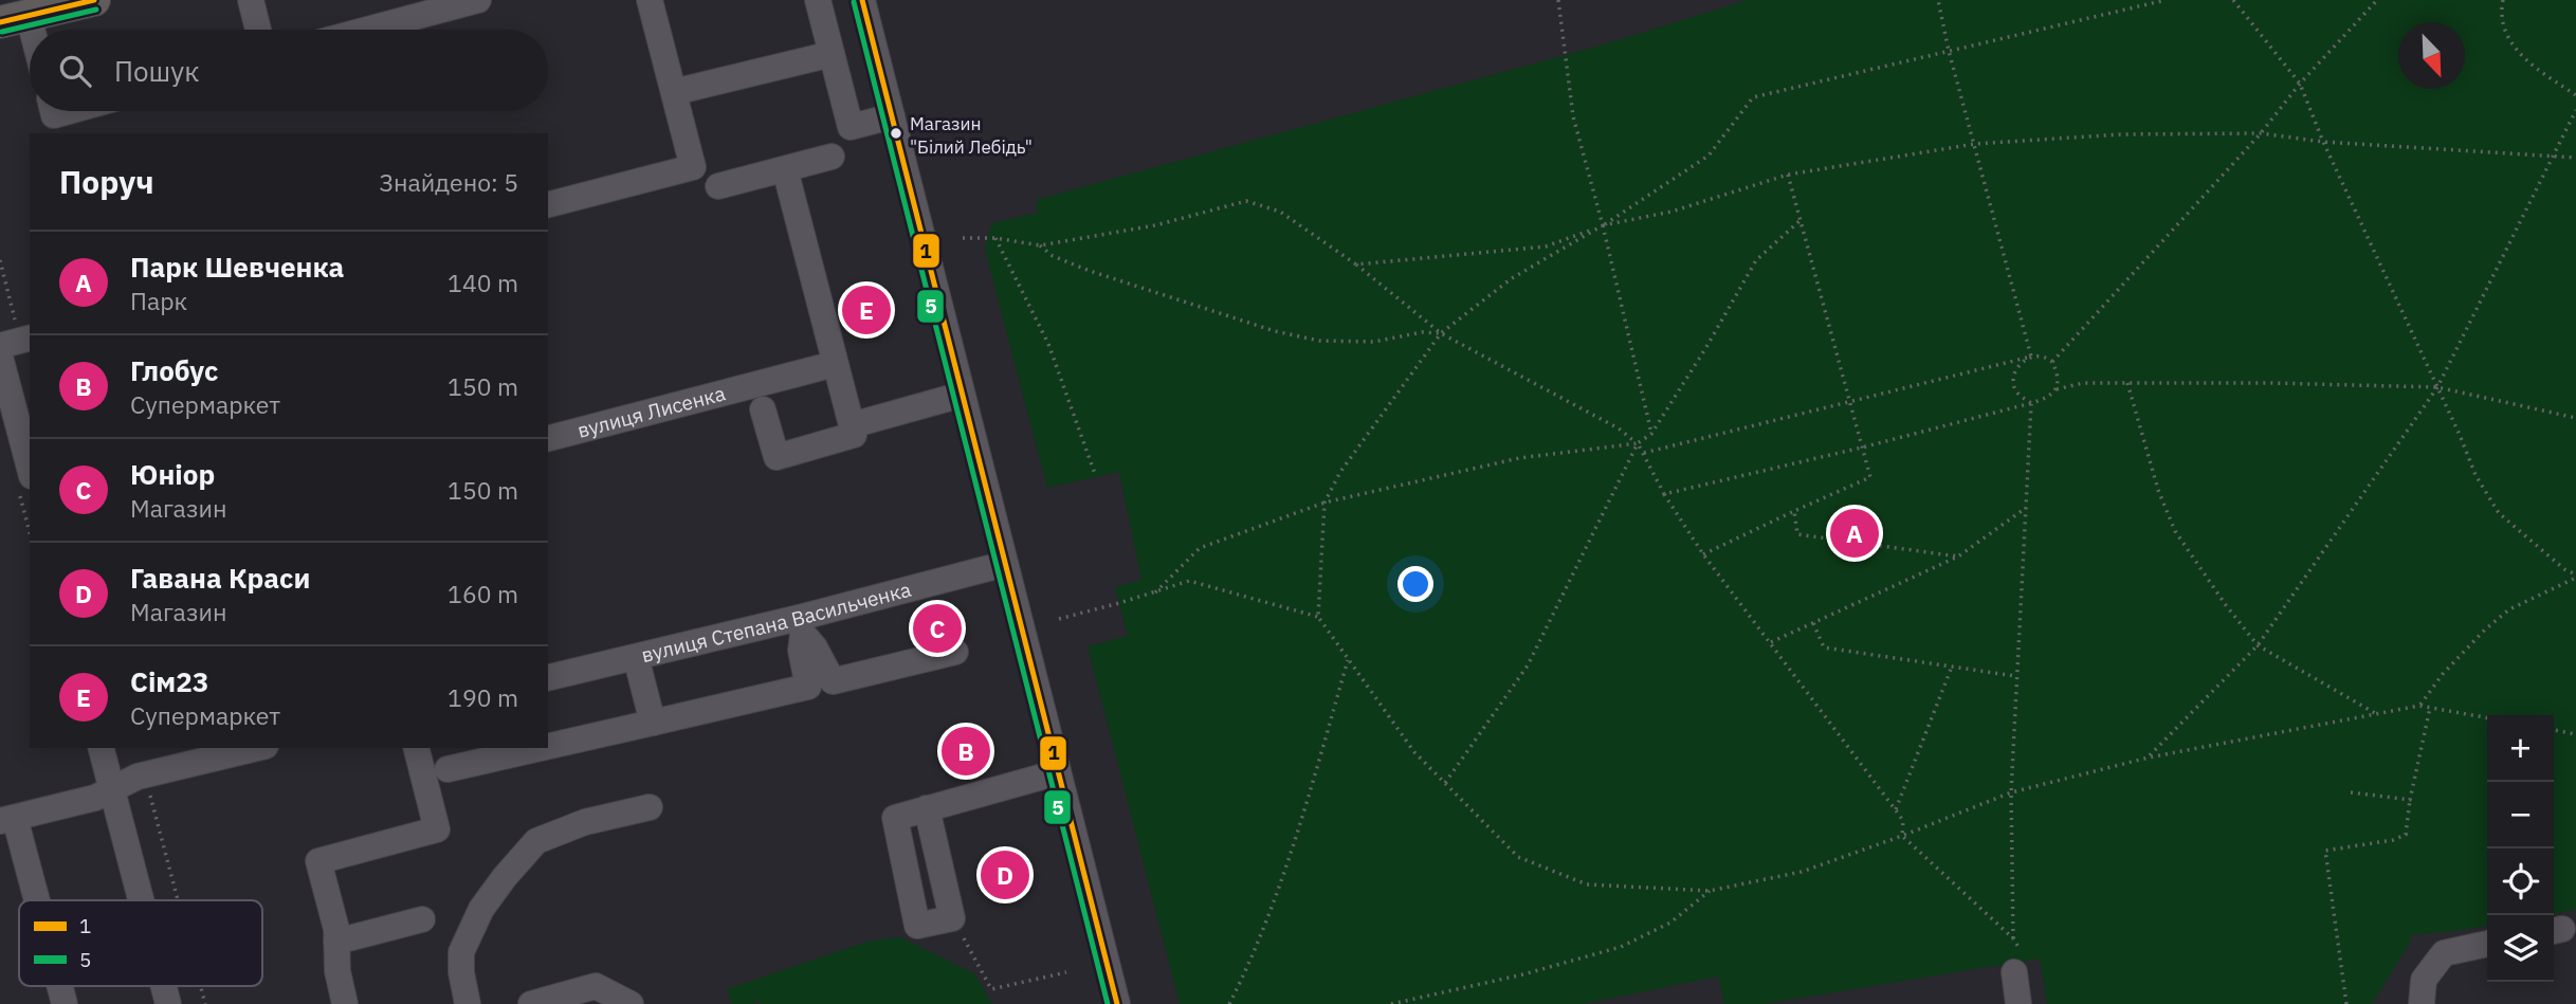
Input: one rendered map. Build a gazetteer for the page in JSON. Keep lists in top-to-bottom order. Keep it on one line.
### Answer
{"streets":{"street":["вулиця Лисенка","вулиця Степана Васильченка"]},"places":["Магазин \"Білий Лебідь\""],"lines":["transit line 1","transit line 5"],"legend":["1","5"],"north":"bottom right","page":{"search":"Пошук","heading":["Поруч","Знайдено: 5"],"list":[{"mark":"A","name":"Парк Шевченка","note":"Парк","value":"140 m"},{"mark":"B","name":"Глобус","note":"Супермаркет","value":"150 m"},{"mark":"C","name":"Юніор","note":"Магазин","value":"150 m"},{"mark":"D","name":"Гавана Краси","note":"Магазин","value":"160 m"},{"mark":"E","name":"Сім23","note":"Супермаркет","value":"190 m"}],"pins":["E","A","C","B","D"],"map_buttons":["+","−"]}}
